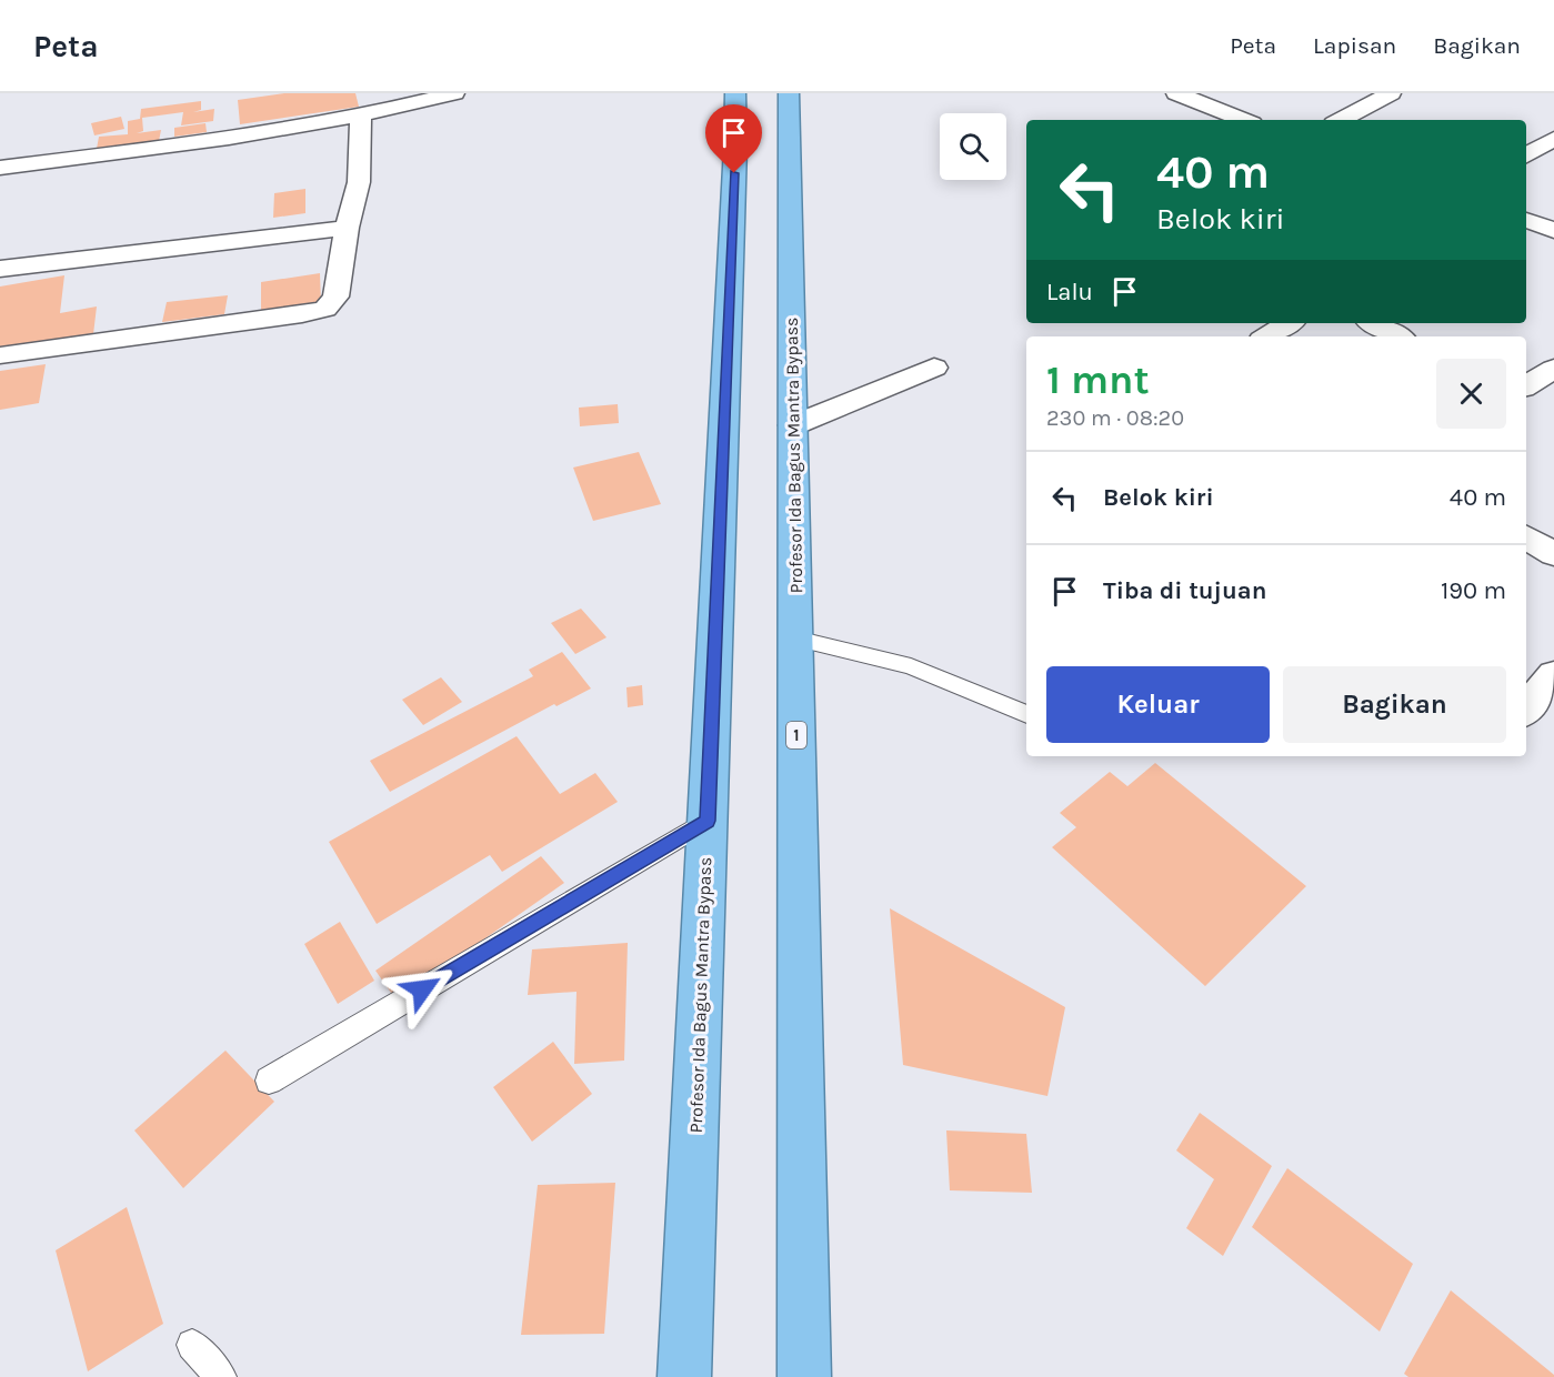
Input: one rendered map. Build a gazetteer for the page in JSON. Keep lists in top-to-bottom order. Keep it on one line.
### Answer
{"streets":{"highway":["Profesor Ida Bagus Mantra Bypass","1"]},"page":{"header":"Peta","nav":["Peta","Lapisan","Bagikan"],"turn":["40 m","Belok kiri"],"then":"Lalu","heading":["1 mnt","230 m · 08:20"],"list":[{"name":"Belok kiri","value":"40 m"},{"name":"Tiba di tujuan","value":"190 m"}],"buttons":["Keluar","Bagikan"]}}
